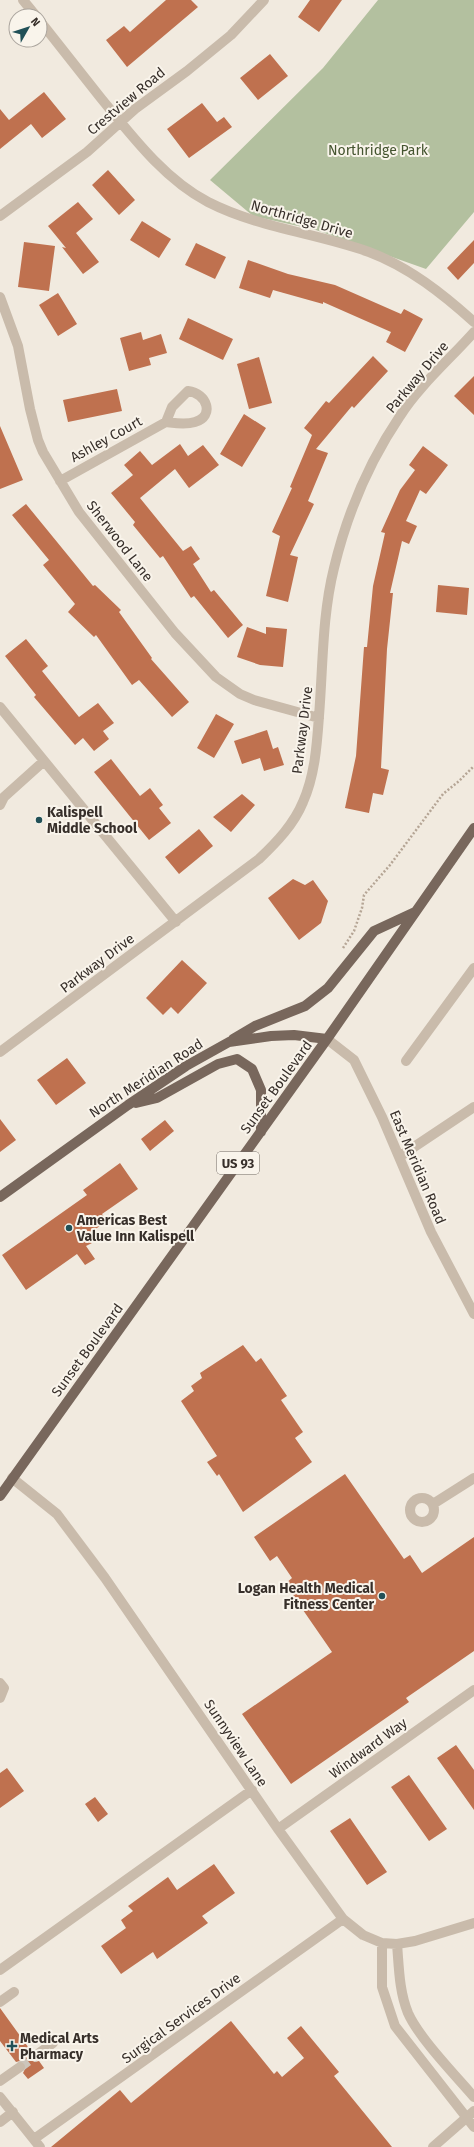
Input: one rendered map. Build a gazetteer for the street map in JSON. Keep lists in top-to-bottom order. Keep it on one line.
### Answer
{"streets":{"main road":["North Meridian Road","Sunset Boulevard","US 93"],"street":["Crestview Road","Northridge Drive","Parkway Drive","Ashley Court","Sherwood Lane","East Meridian Road","Sunnyview Lane","Windward Way","Surgical Services Drive"]},"crossings":[["Crestview Road","Northridge Drive"],["Parkway Drive","Sherwood Lane"],["Ashley Court","Sherwood Lane"],["North Meridian Road","Sunset Boulevard"],["North Meridian Road","East Meridian Road"],["Sunset Boulevard","East Meridian Road"],["Sunset Boulevard","Sunnyview Lane"],["Sunnyview Lane","Windward Way"],["Sunnyview Lane","Surgical Services Drive"]],"parks":["Northridge Park"],"places":{"other":["Kalispell Middle School","Americas Best Value Inn Kalispell","Logan Health Medical Fitness Center"],"health":["Medical Arts Pharmacy"]},"north":"top right"}
